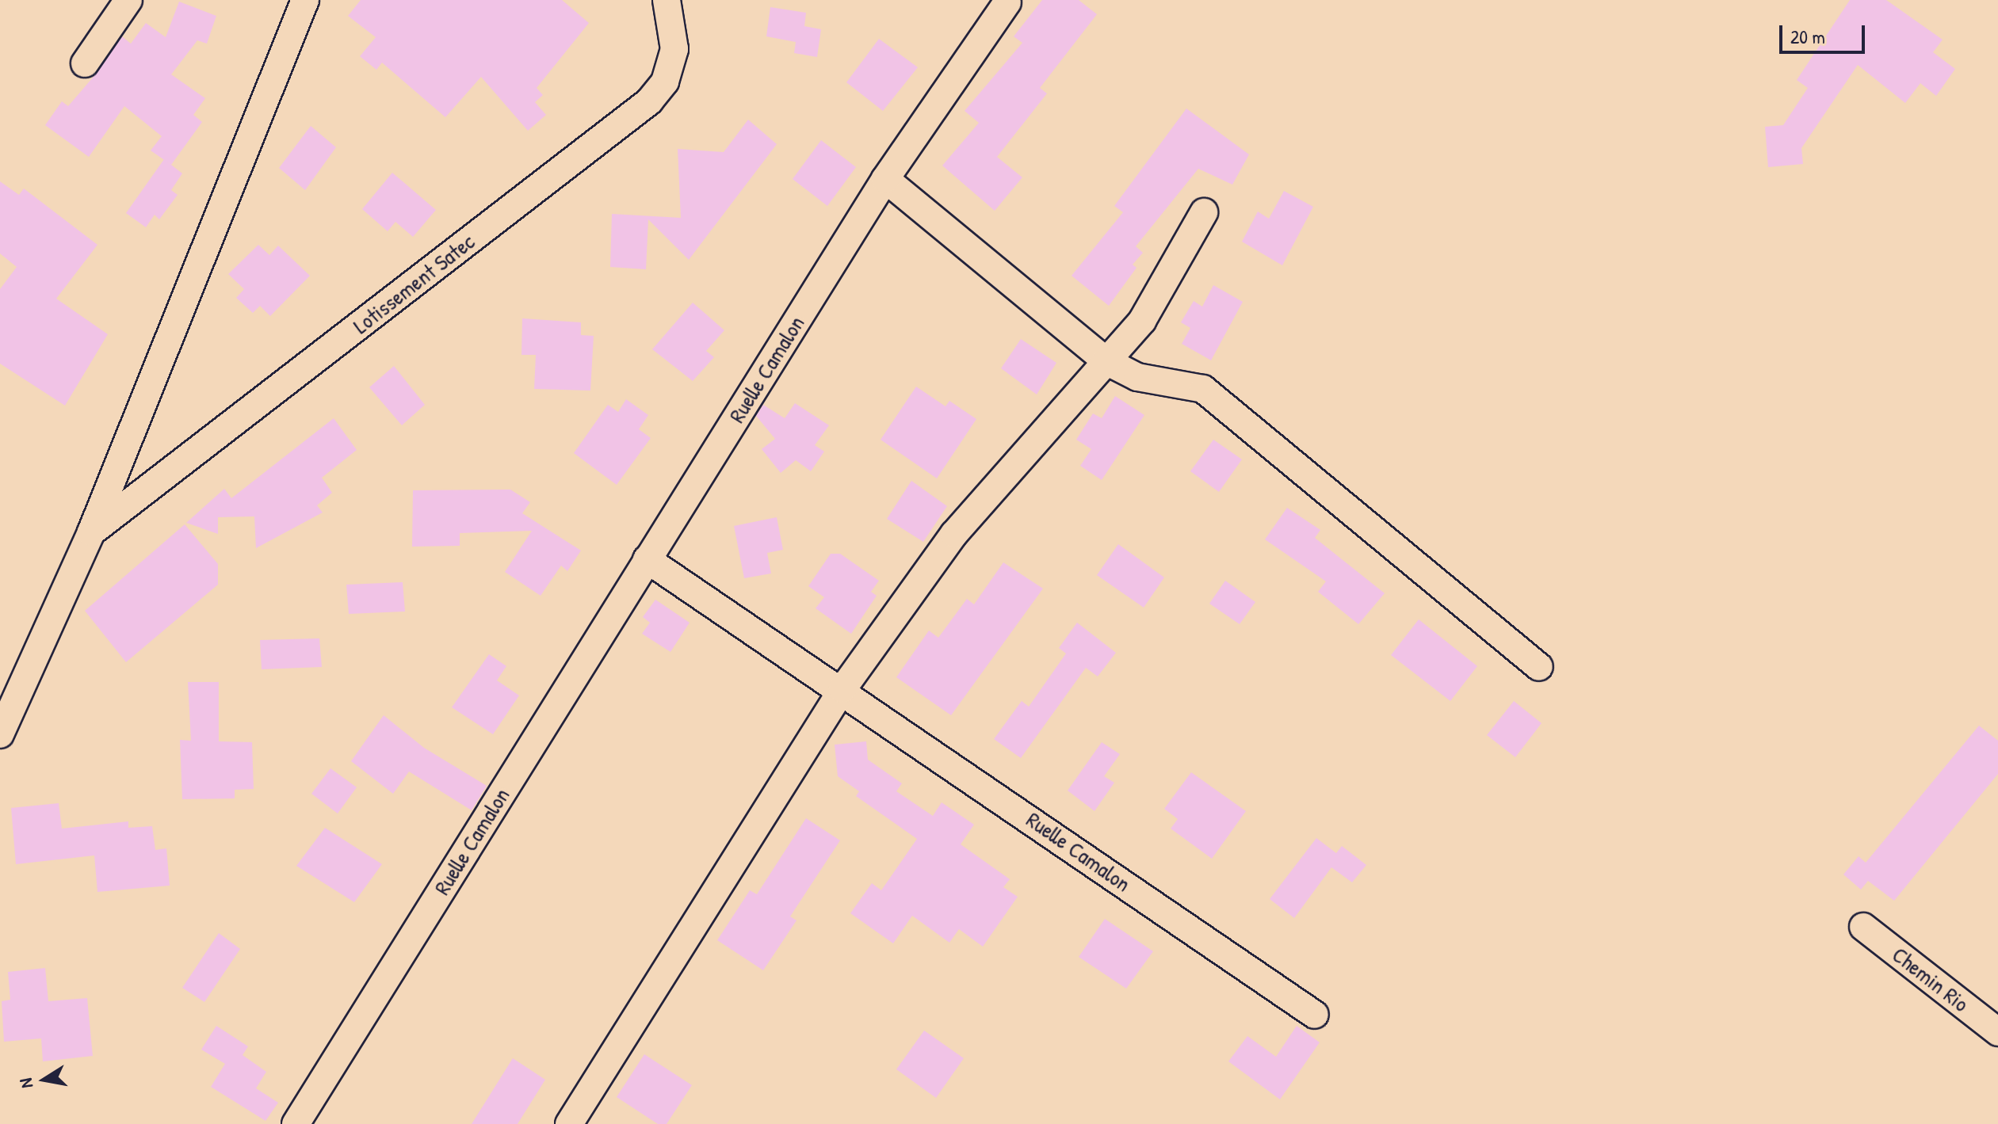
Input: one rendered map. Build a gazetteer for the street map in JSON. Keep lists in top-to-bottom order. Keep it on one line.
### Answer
{"streets":{"street":["Lotissement Satec","Ruelle Camalon","Chemin Rio"]},"scale_bar":"20 m","north":"left"}
